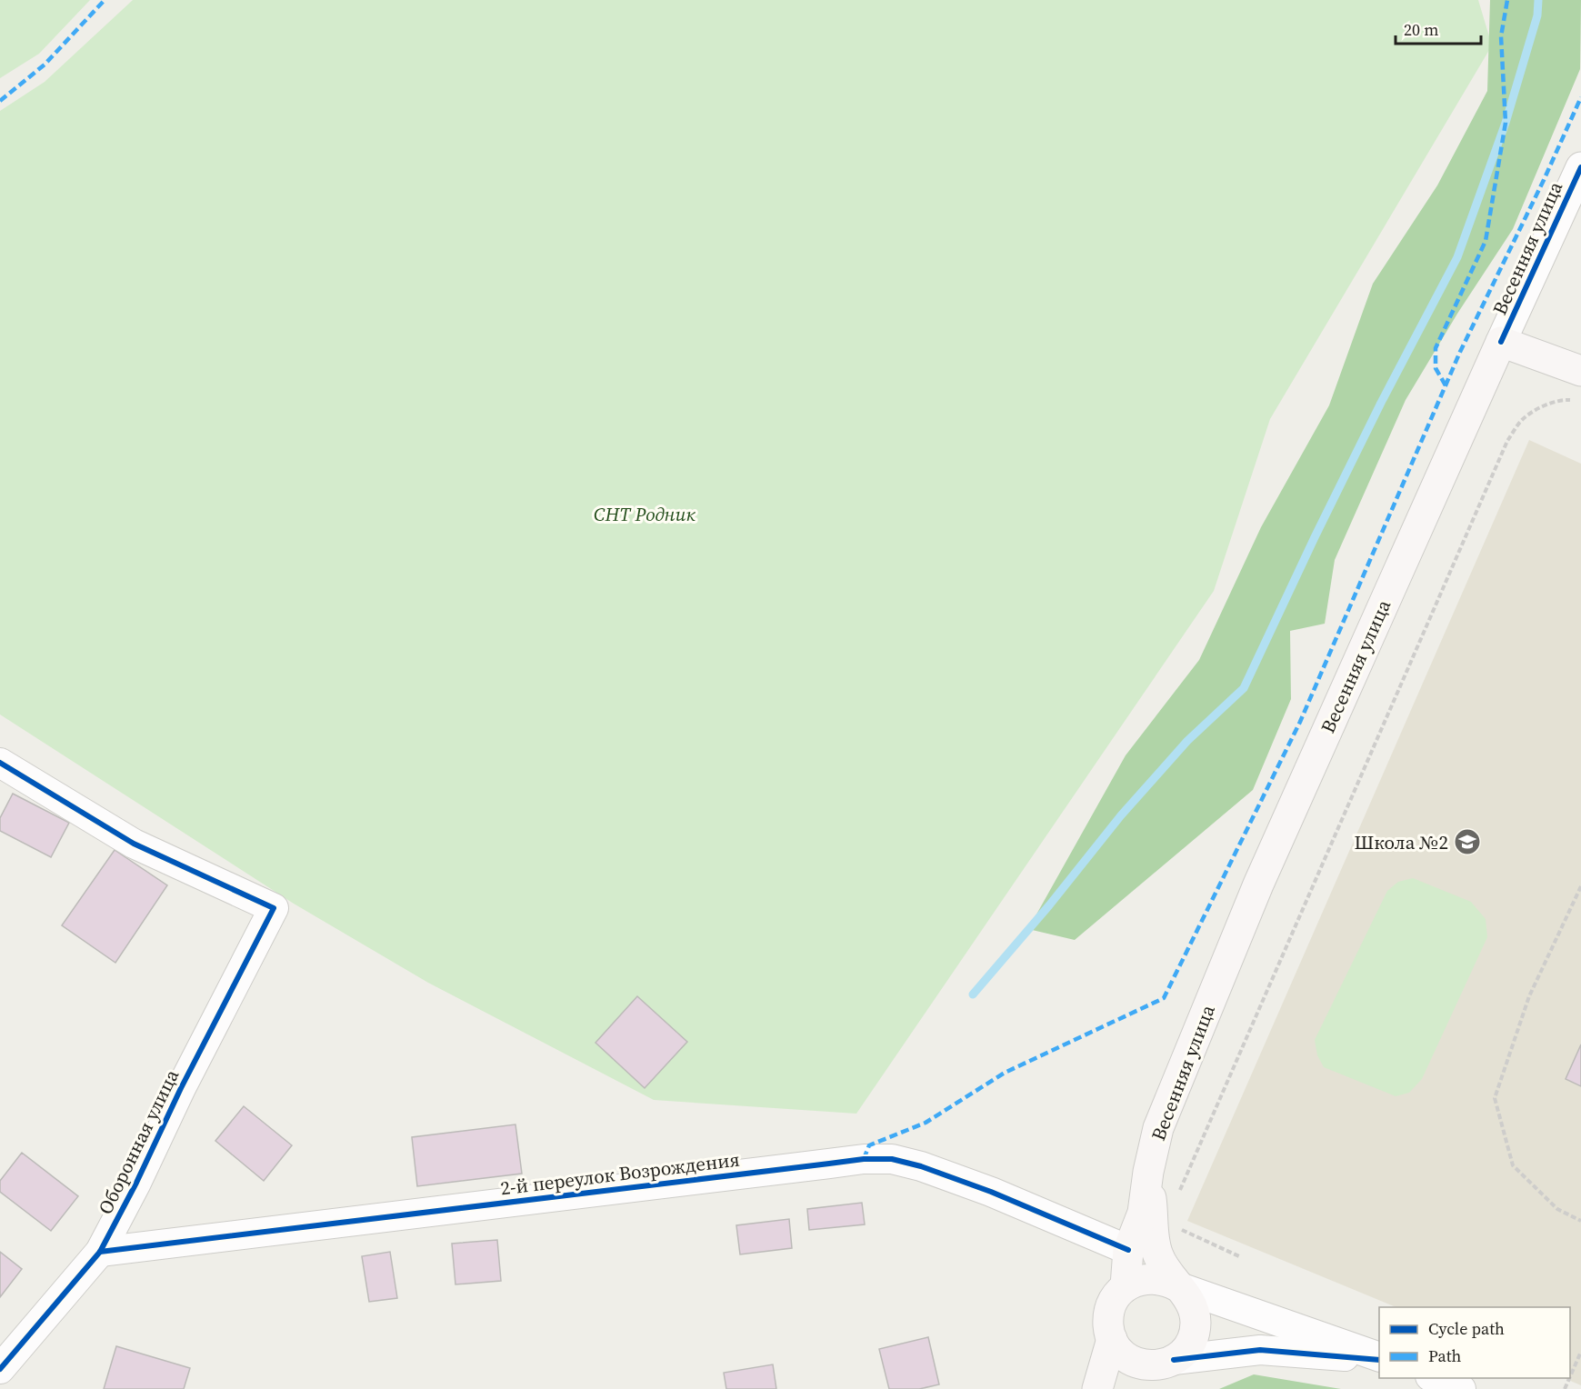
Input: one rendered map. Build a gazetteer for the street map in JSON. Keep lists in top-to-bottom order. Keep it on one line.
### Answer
{"streets":{"main road":["Весенняя улица"],"street":["Оборонная улица","2-й переулок Возрождения"]},"crossings":[["Оборонная улица","2-й переулок Возрождения"]],"parks":["СНТ Родник"],"places":{"school or university":["Школа №2"]},"legend":["Cycle path","Path"],"scale_bar":"20 m"}
